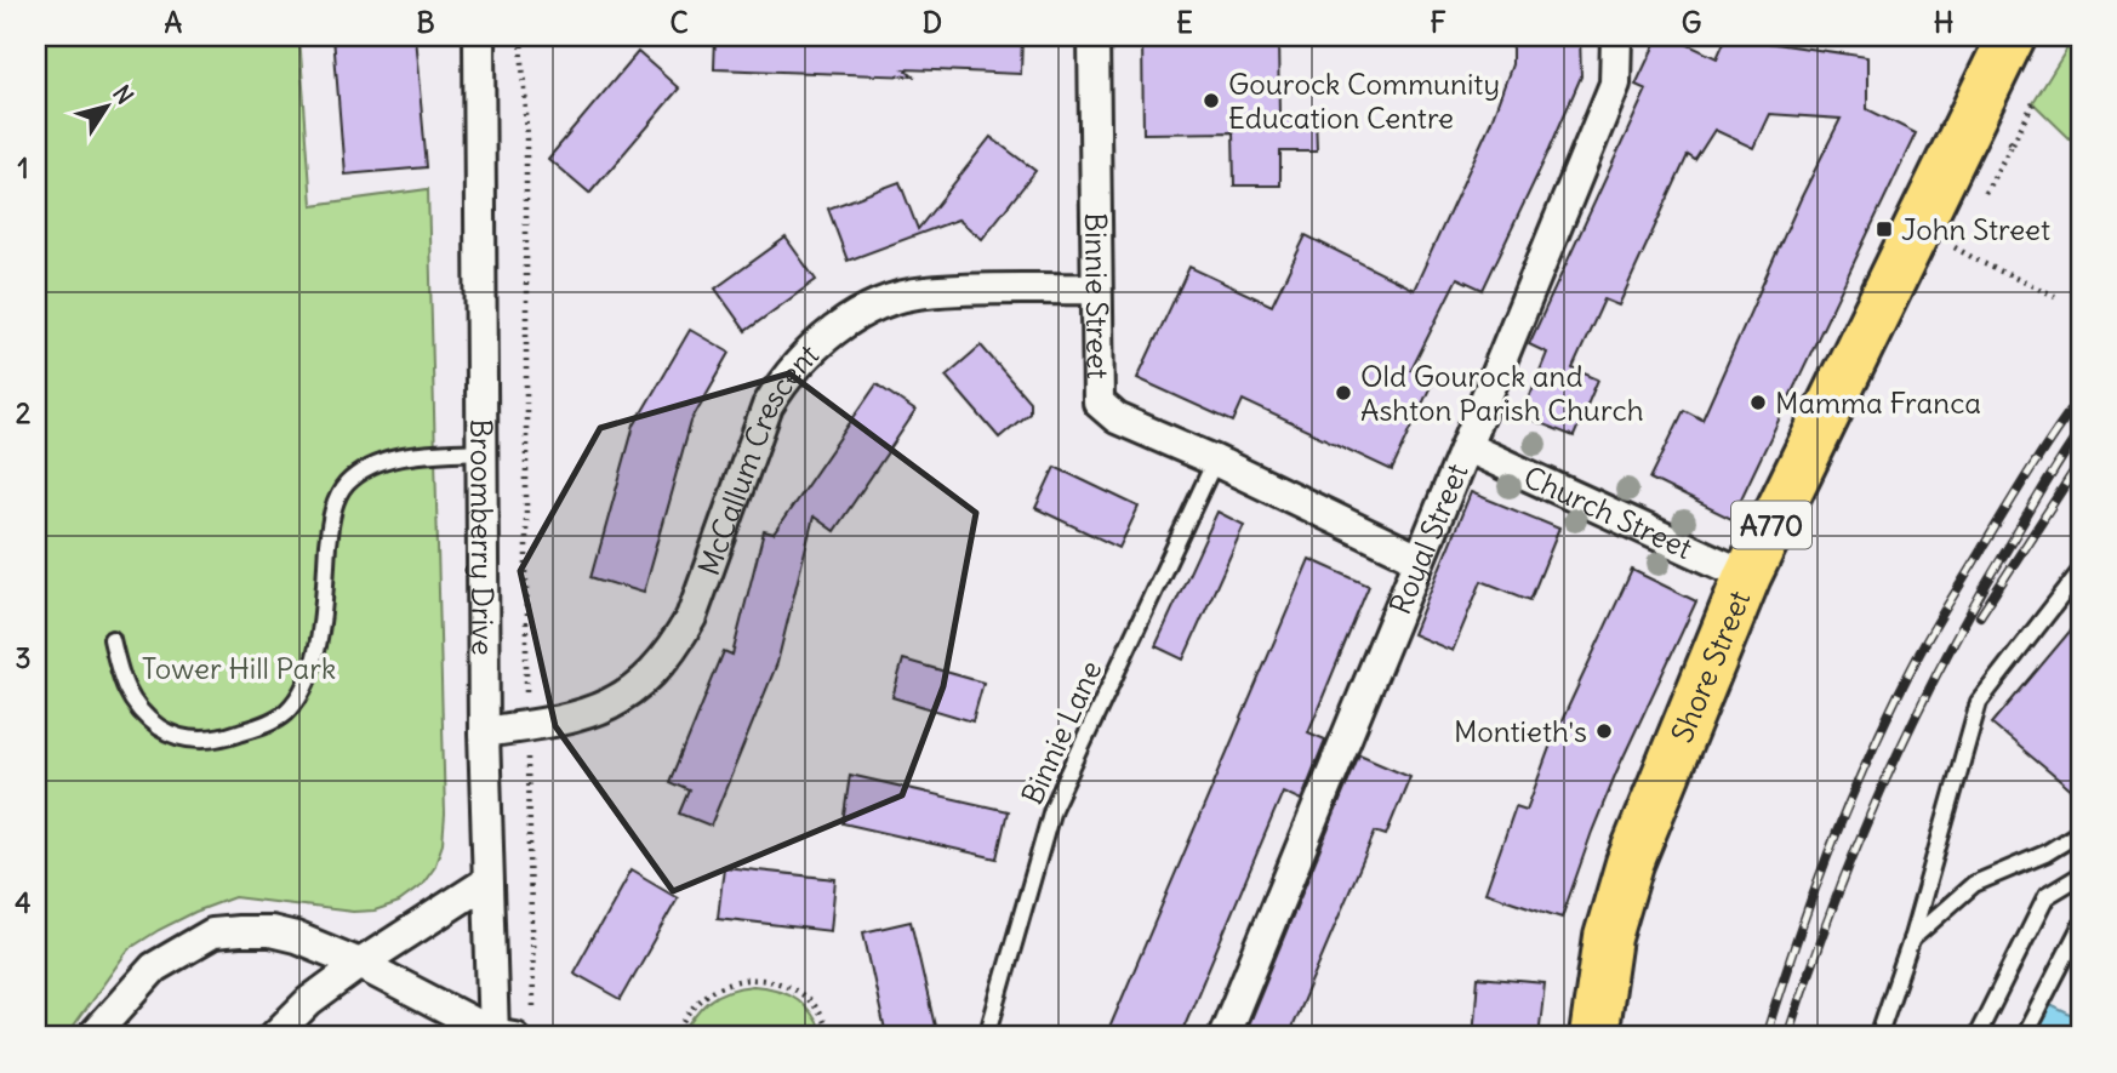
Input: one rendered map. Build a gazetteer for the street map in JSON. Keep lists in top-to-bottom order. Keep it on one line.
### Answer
{"streets":{"main road":["A770","Shore Street"],"street":["Binnie Street","McCallum Crescent","Church Street","Broomberry Drive","Royal Street"],"lane":["Binnie Lane"]},"crossings":[["Binnie Street","McCallum Crescent"],["Binnie Street","Royal Street"],["Binnie Street","Binnie Lane"],["McCallum Crescent","Broomberry Drive"],["Church Street","Royal Street"],["Church Street","Shore Street"]],"parks":["Tower Hill Park"],"places":{"other":["Gourock Community Education Centre","Old Gourock and Ashton Parish Church","Mamma Franca","Montieth's"],"transit":["John Street"]},"north":"top right","grid":{"columns":["A","B","C","D","E","F","G","H"],"rows":["1","2","3","4"]}}
